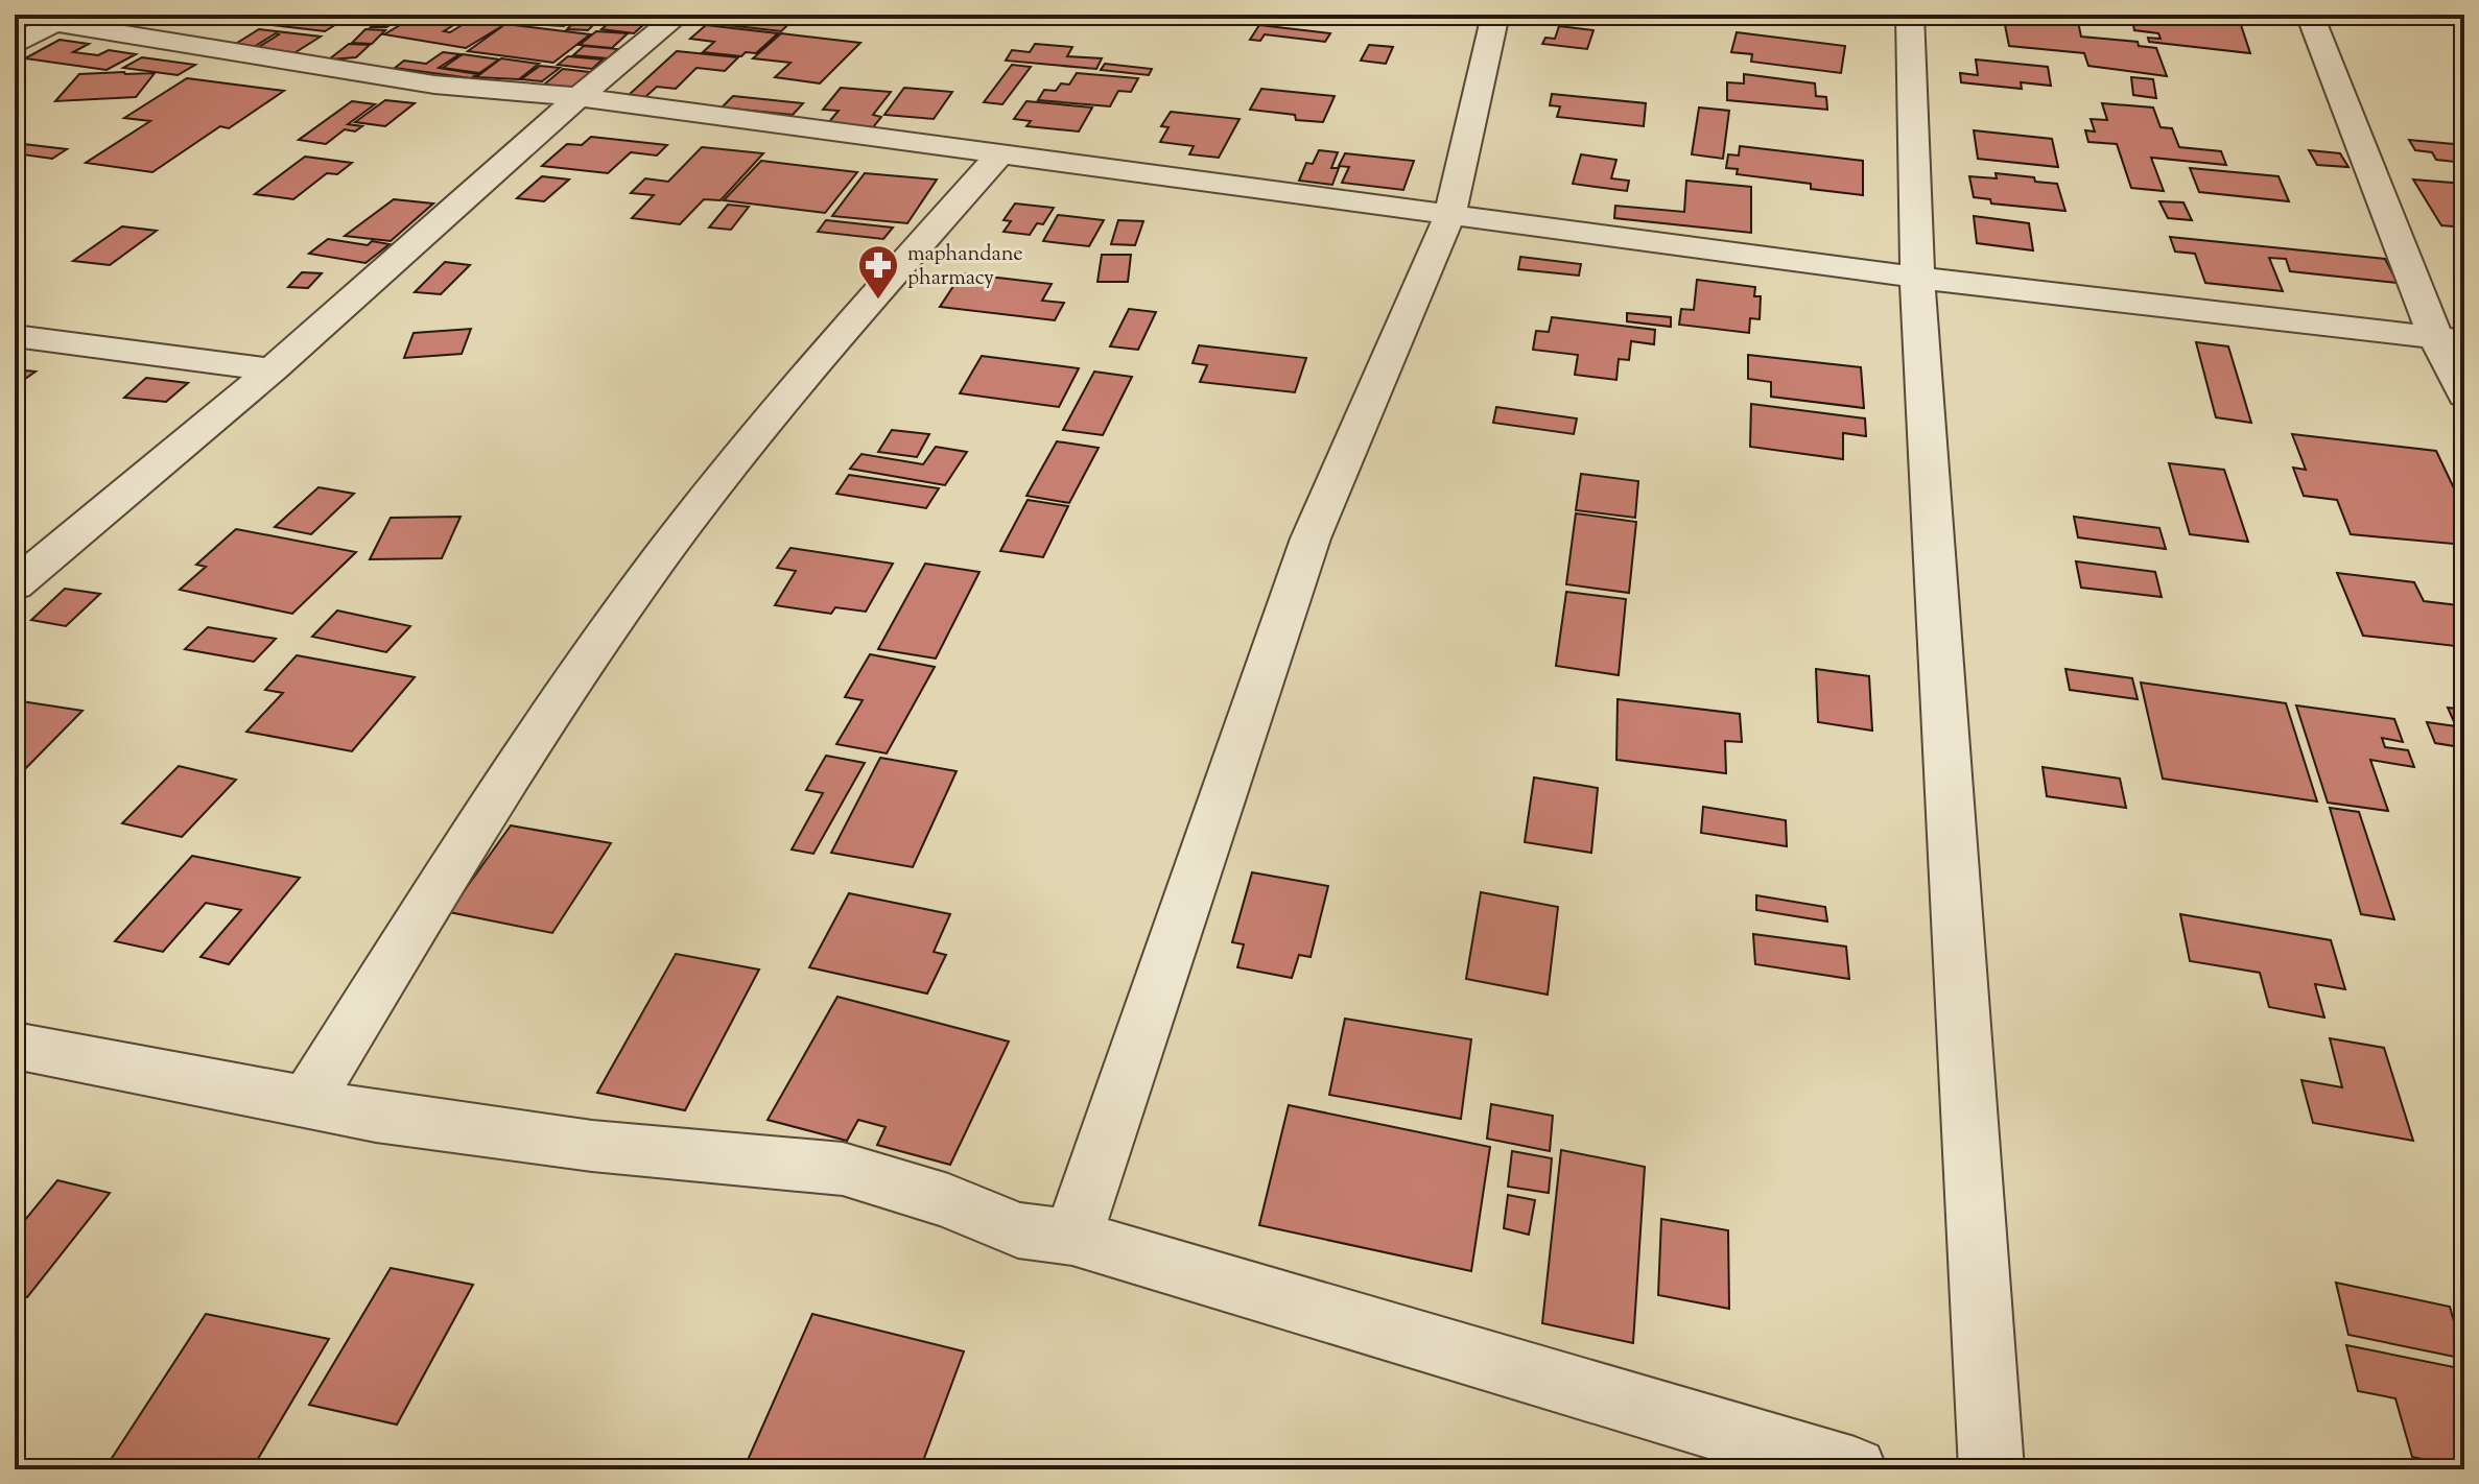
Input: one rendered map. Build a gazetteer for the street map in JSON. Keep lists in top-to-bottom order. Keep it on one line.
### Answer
{"places":{"pharmacy":["maphandane pharmacy"]}}
